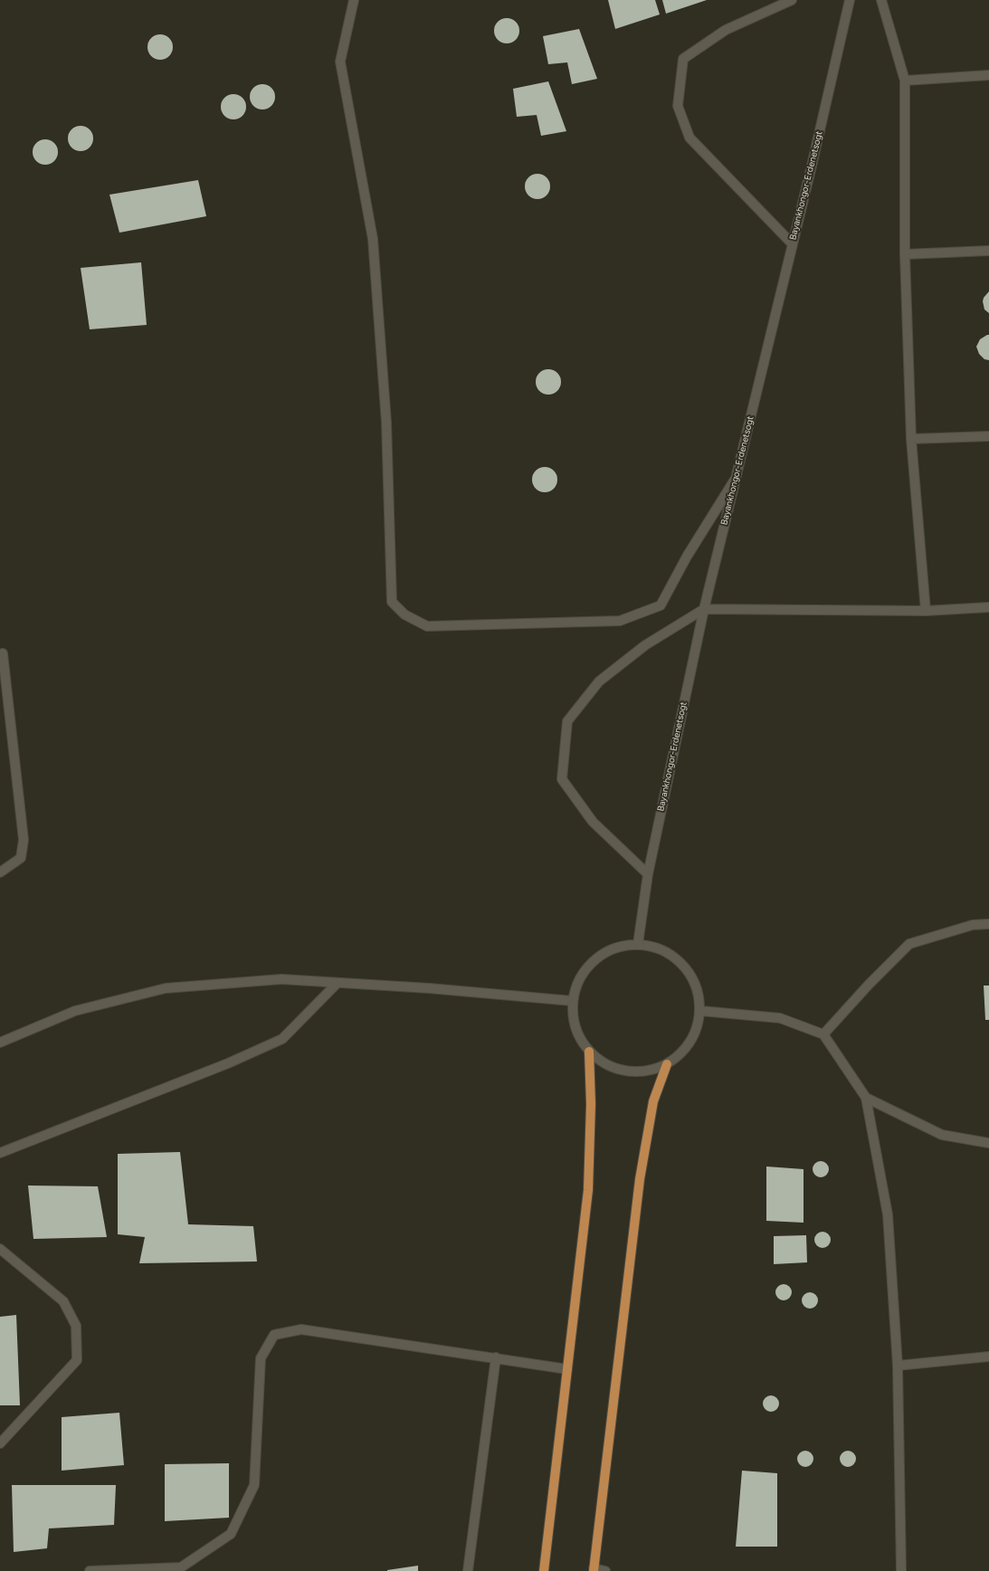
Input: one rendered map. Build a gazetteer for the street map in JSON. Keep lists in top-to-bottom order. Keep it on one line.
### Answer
{"streets":{"street":["Bayankhongor-Erdenetsogt"]}}
